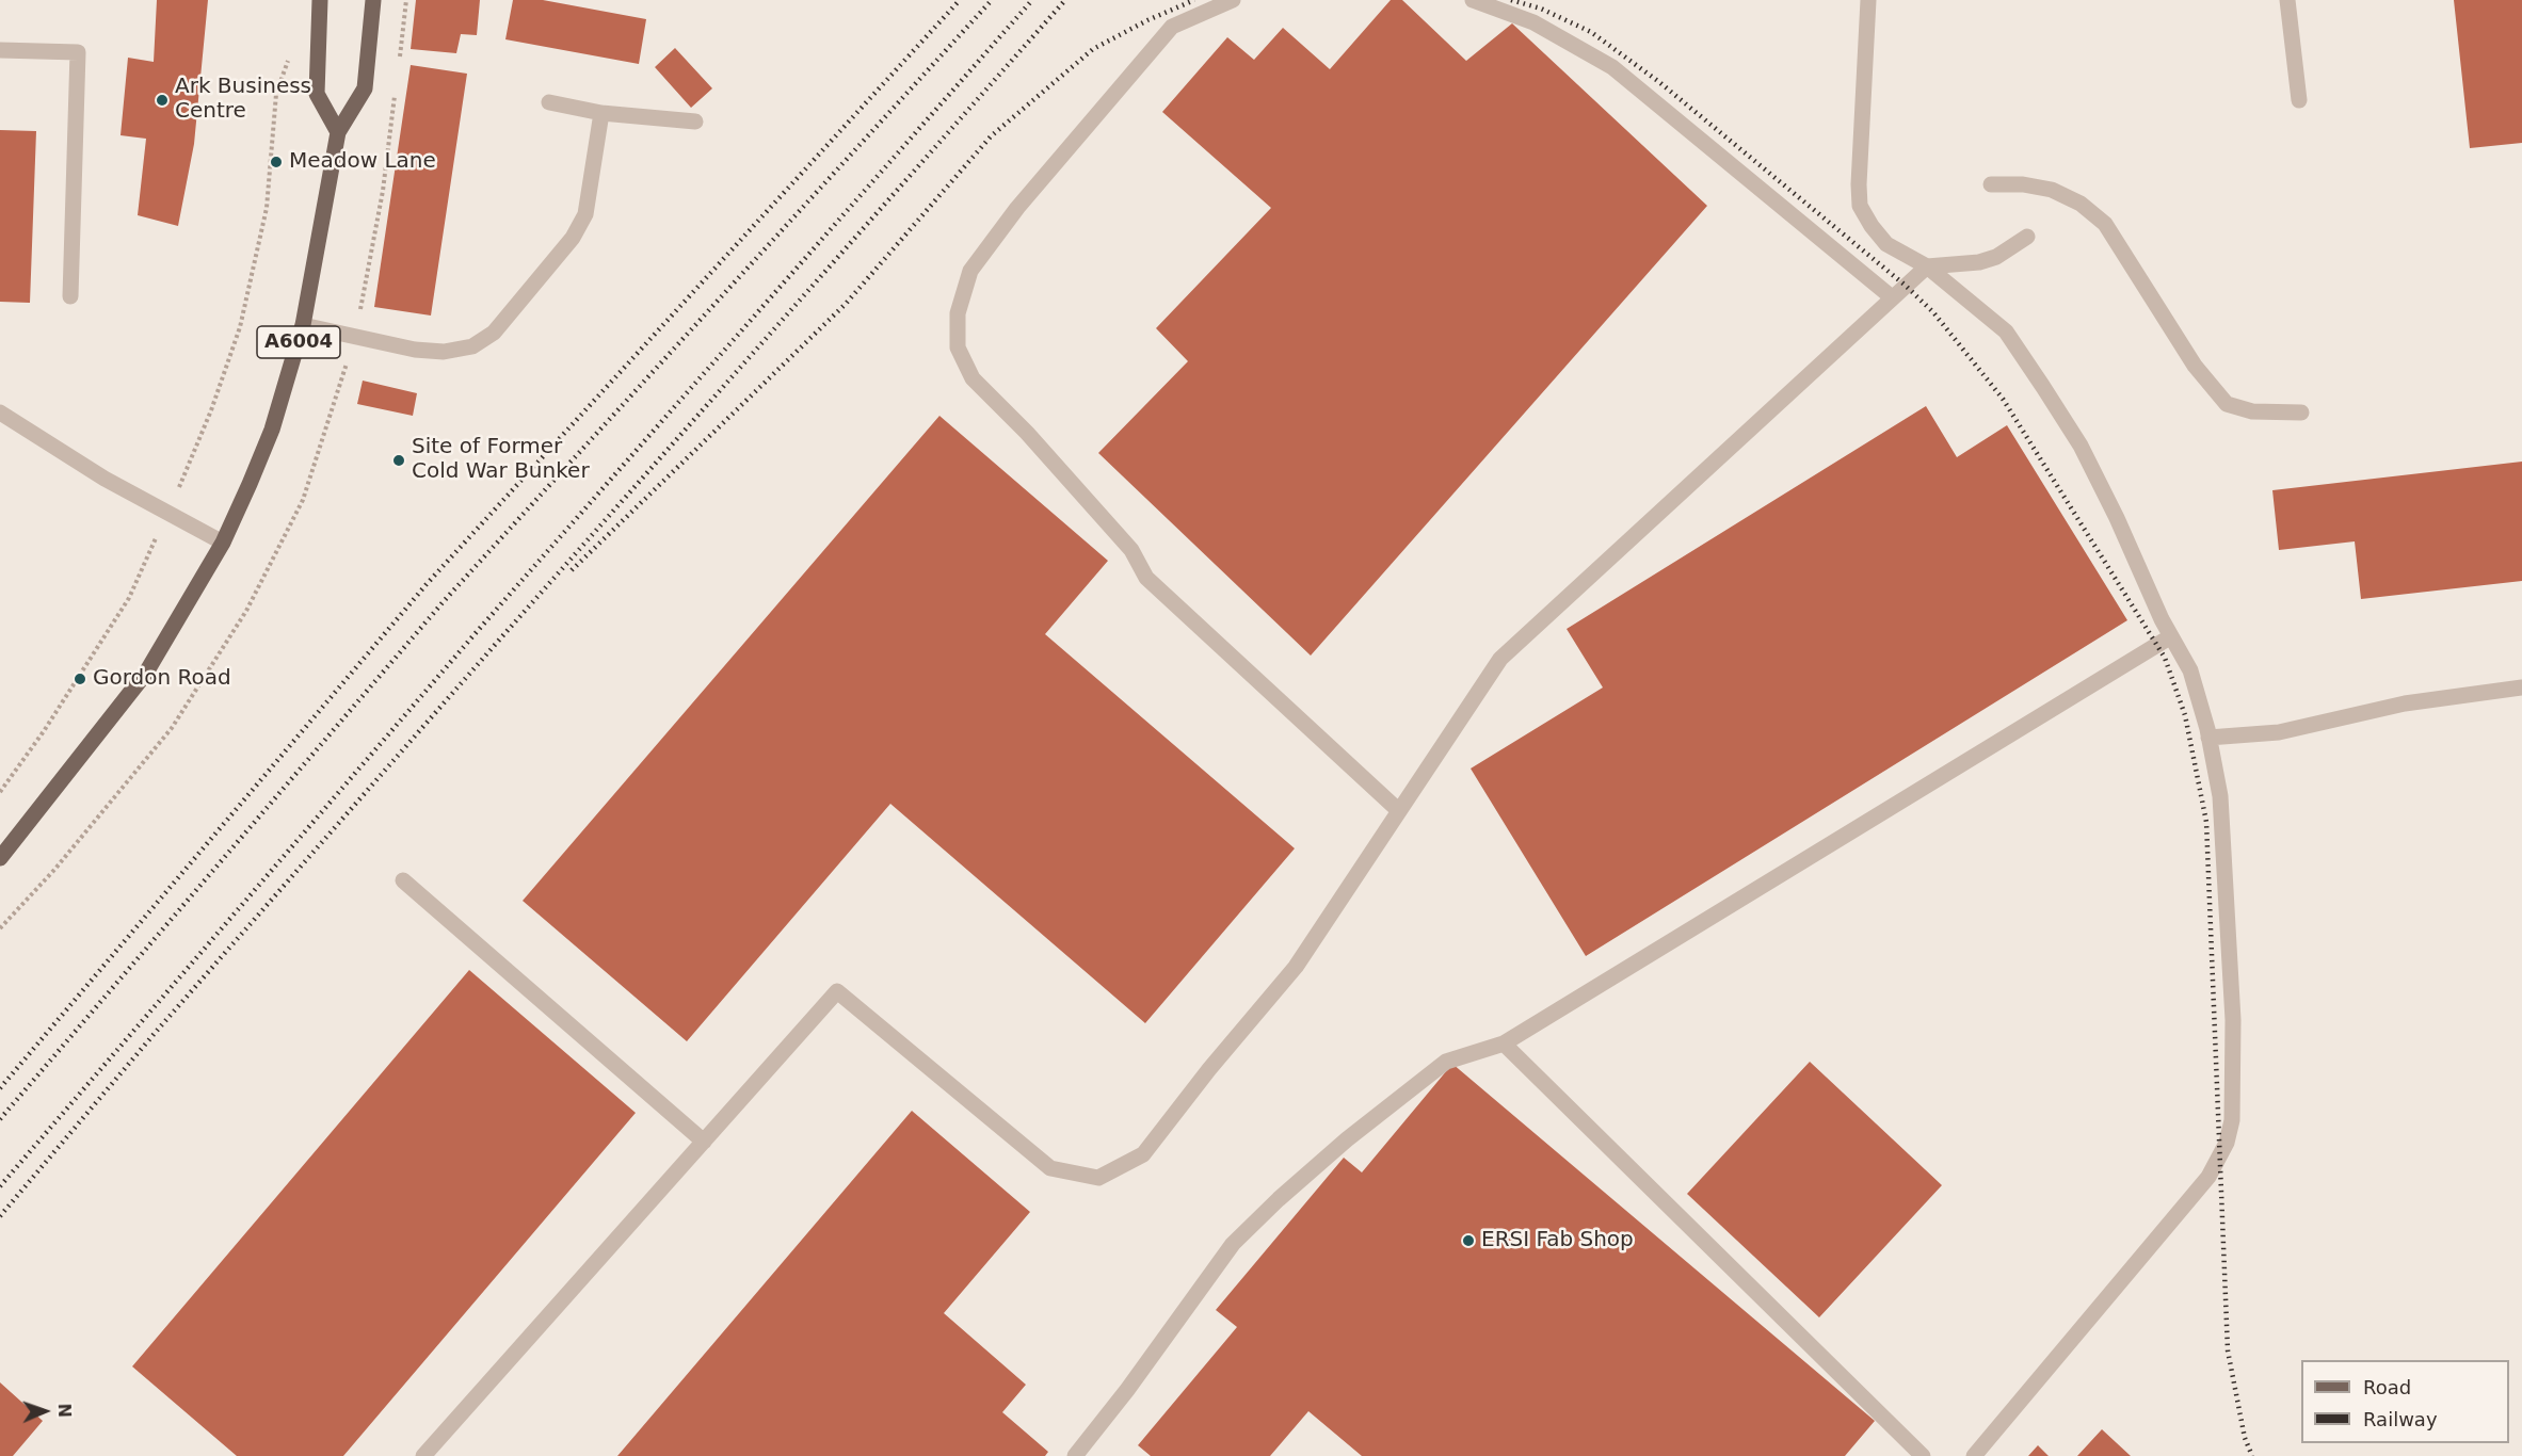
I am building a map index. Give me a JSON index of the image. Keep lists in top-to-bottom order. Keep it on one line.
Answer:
{"streets":{"main road":["A6004"]},"places":["Ark Business Centre","Meadow Lane","Site of Former Cold War Bunker","Gordon Road","ERSI Fab Shop"],"legend":["Road","Railway"],"north":"right"}
